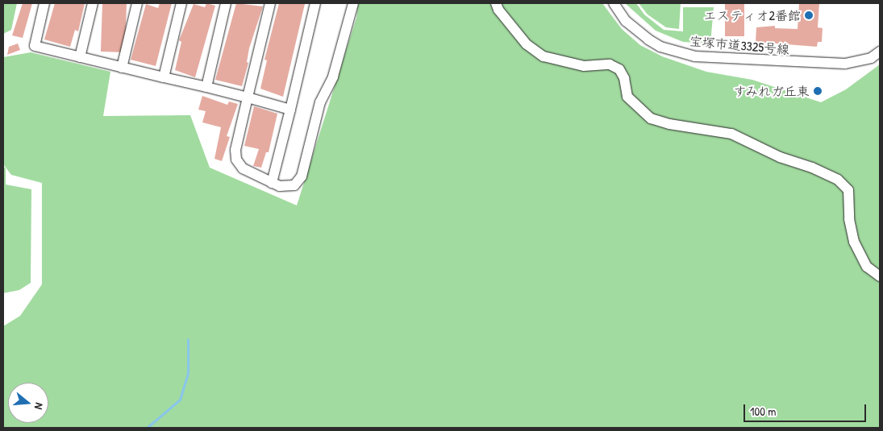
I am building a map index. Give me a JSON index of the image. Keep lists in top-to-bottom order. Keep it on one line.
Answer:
{"streets":{"street":["宝塚市道3325号線"]},"places":["エスティオ2番館","すみれガ丘東"],"scale_bar":"100 m","north":"right"}
